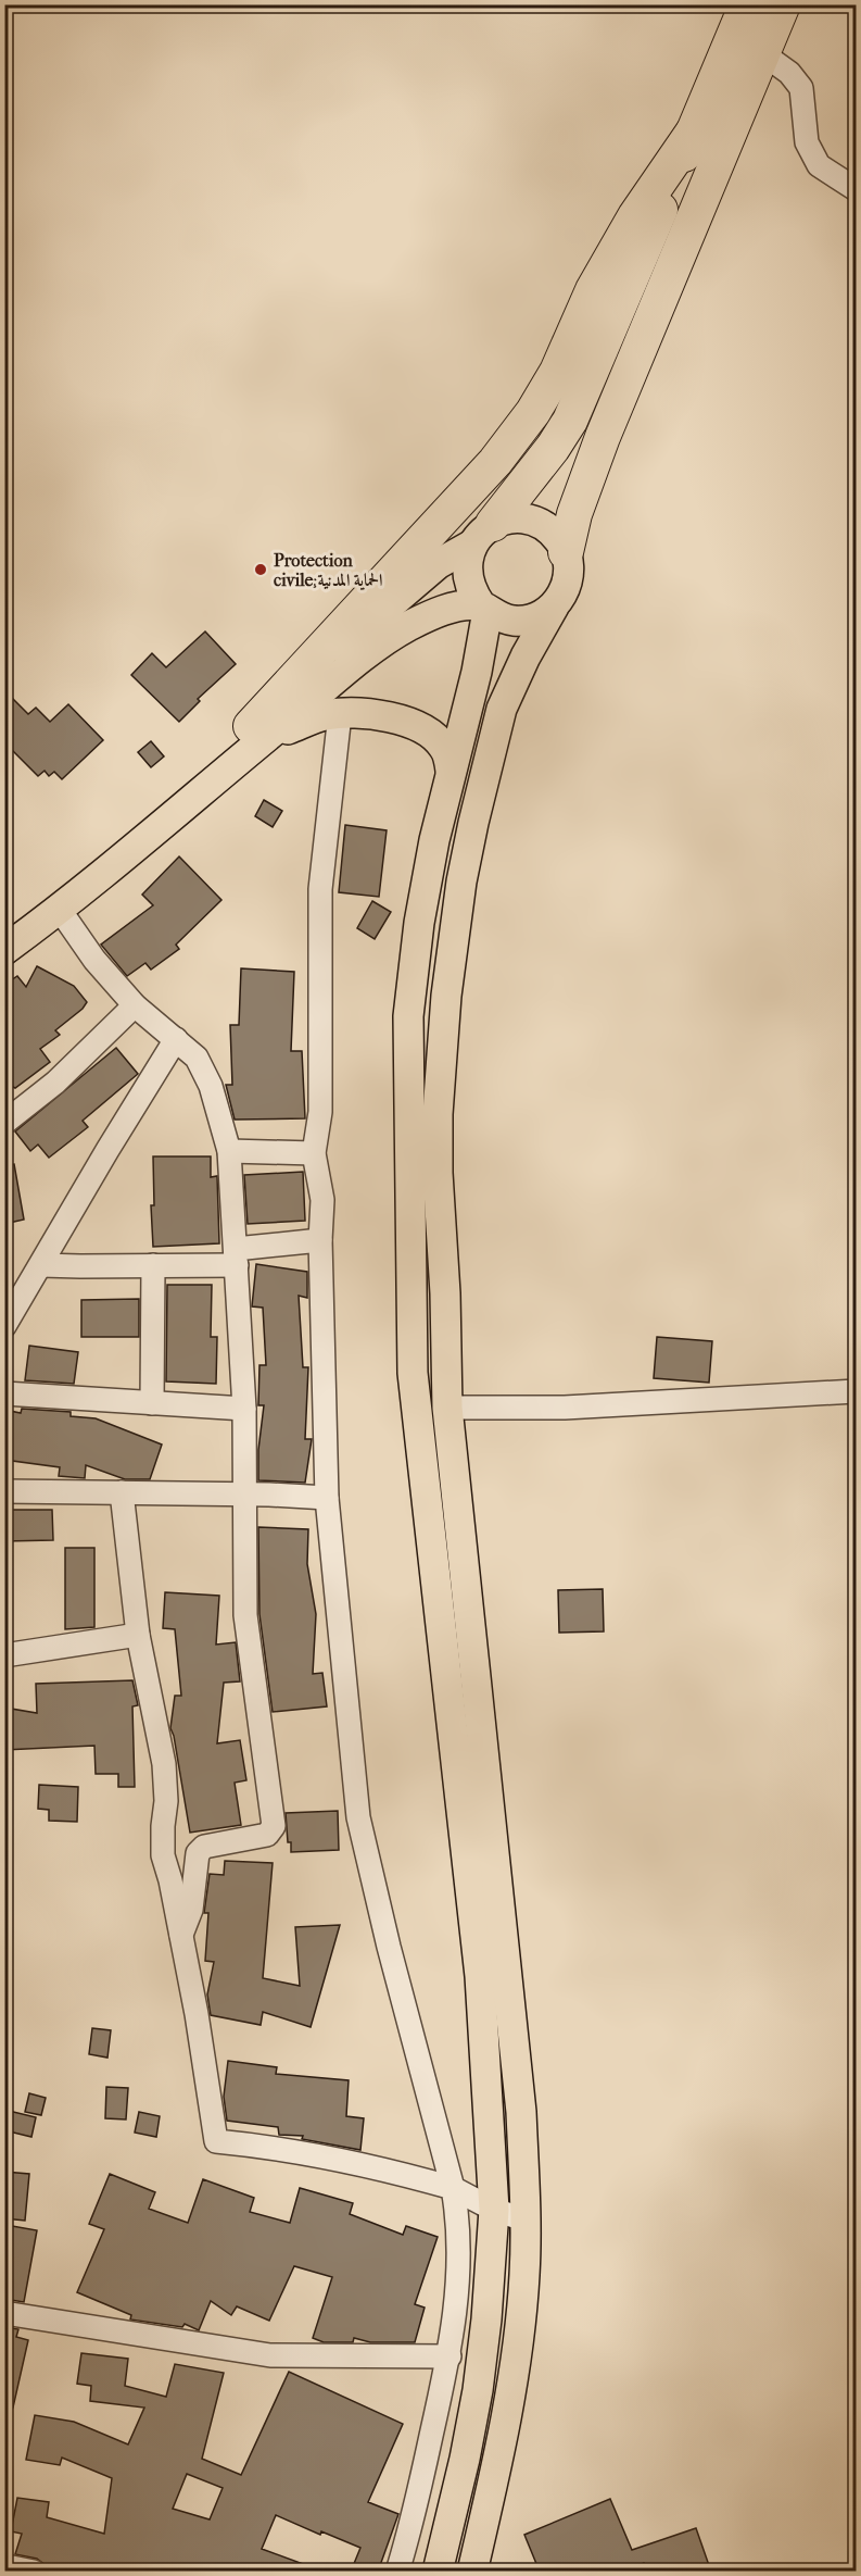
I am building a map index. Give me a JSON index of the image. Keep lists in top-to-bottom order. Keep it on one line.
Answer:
{"places":["Protection civile;الحماية المدنية"]}
